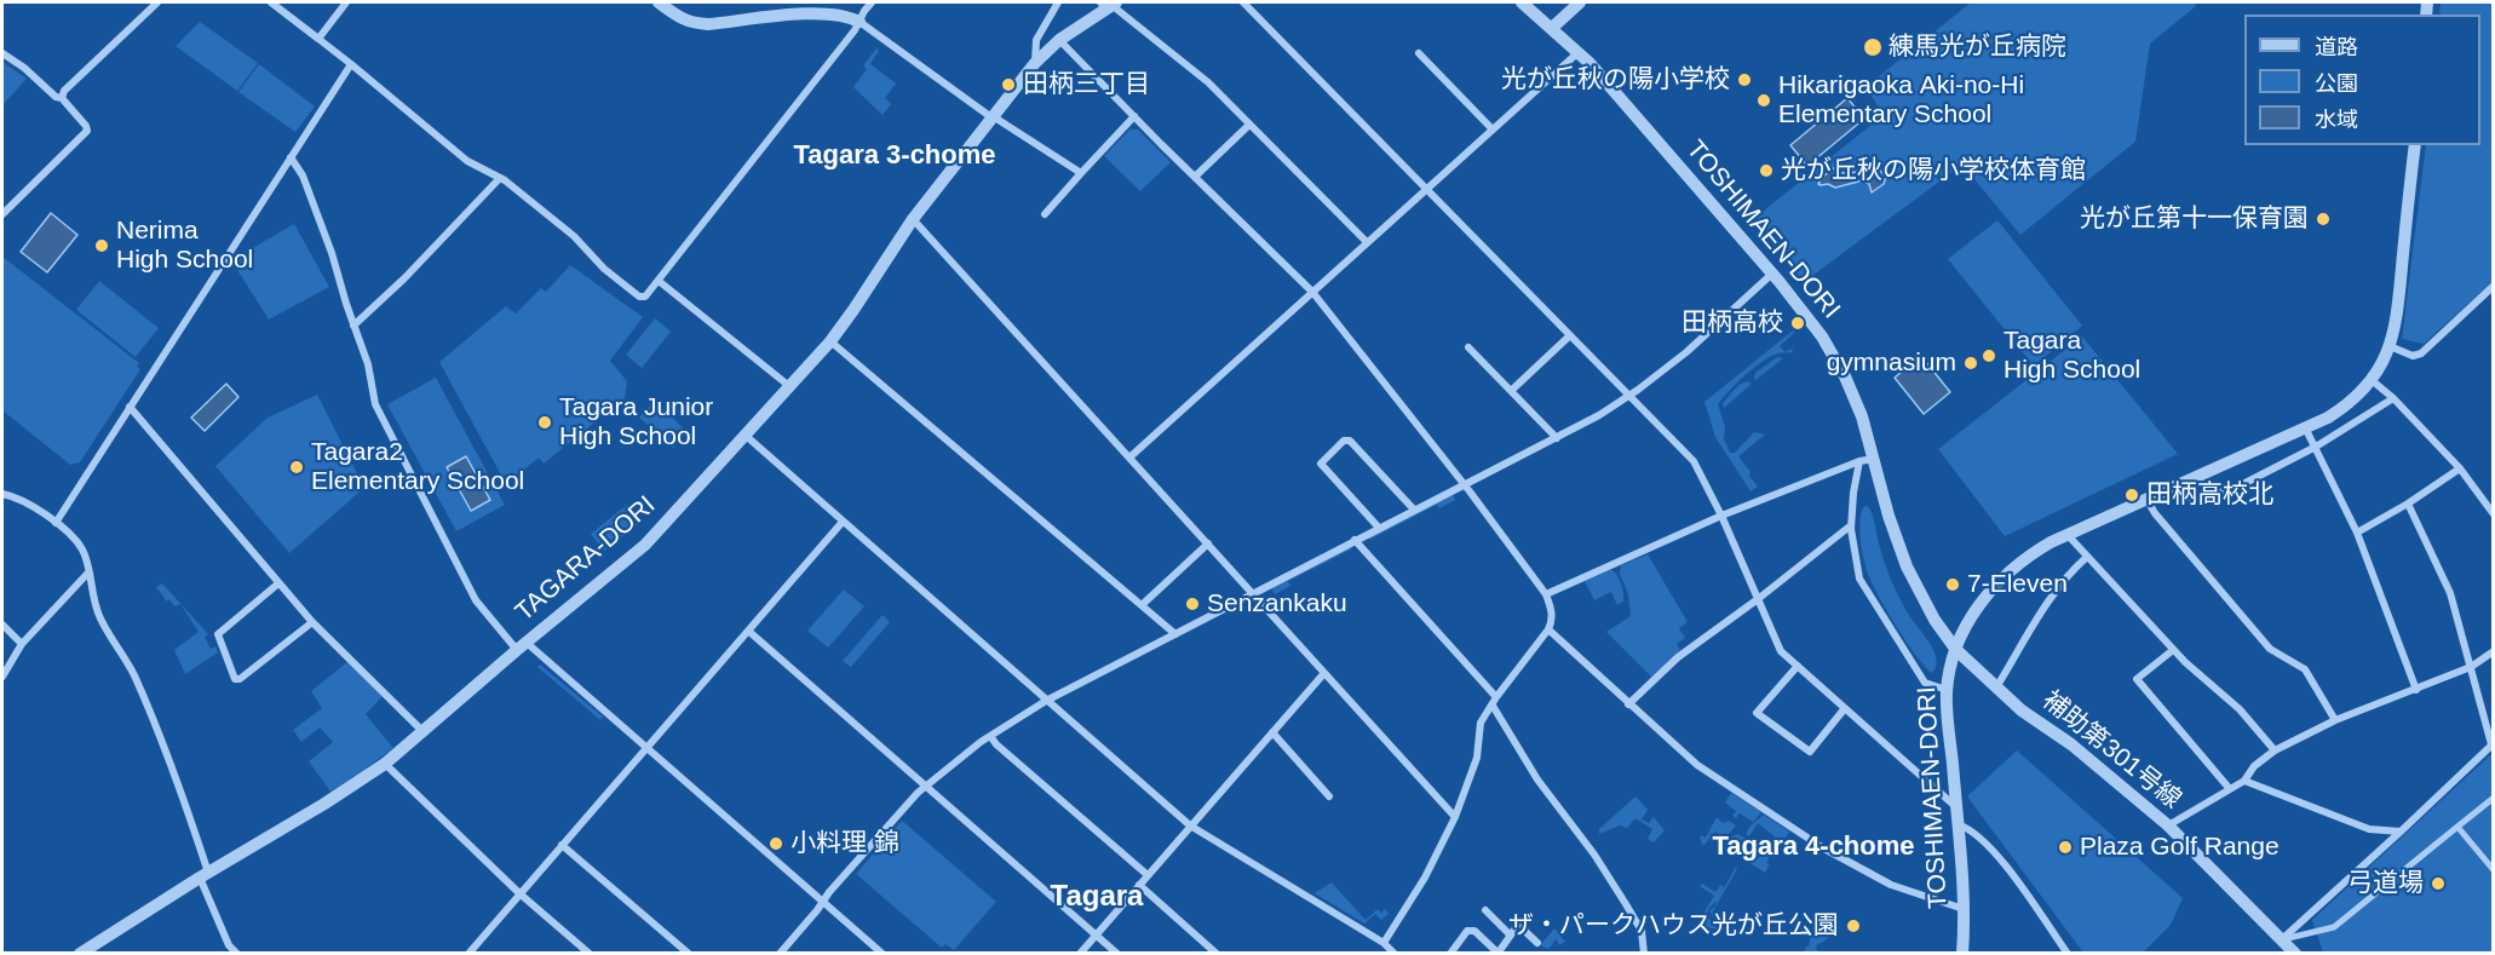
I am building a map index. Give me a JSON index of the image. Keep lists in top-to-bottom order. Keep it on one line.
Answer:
{"streets":{"street":["TOSHIMAEN-DORI","TAGARA-DORI","補助第301号線"]},"crossings":[["TOSHIMAEN-DORI","補助第301号線"]],"districts":["Tagara 3-chome","Tagara 4-chome","Tagara"],"places":["練馬光が丘病院","光が丘秋の陽小学校","田柄三丁目","Hikarigaoka Aki-no-Hi Elementary School","光が丘秋の陽小学校体育館","光が丘第十一保育園","Nerima High School","田柄高校","Tagara High School","gymnasium","Tagara Junior High School","Tagara2 Elementary School","田柄高校北","7-Eleven","Senzankaku","小料理 錦","Plaza Golf Range","弓道場","ザ・パークハウス光が丘公園"],"legend":["道路","公園","水域"]}
